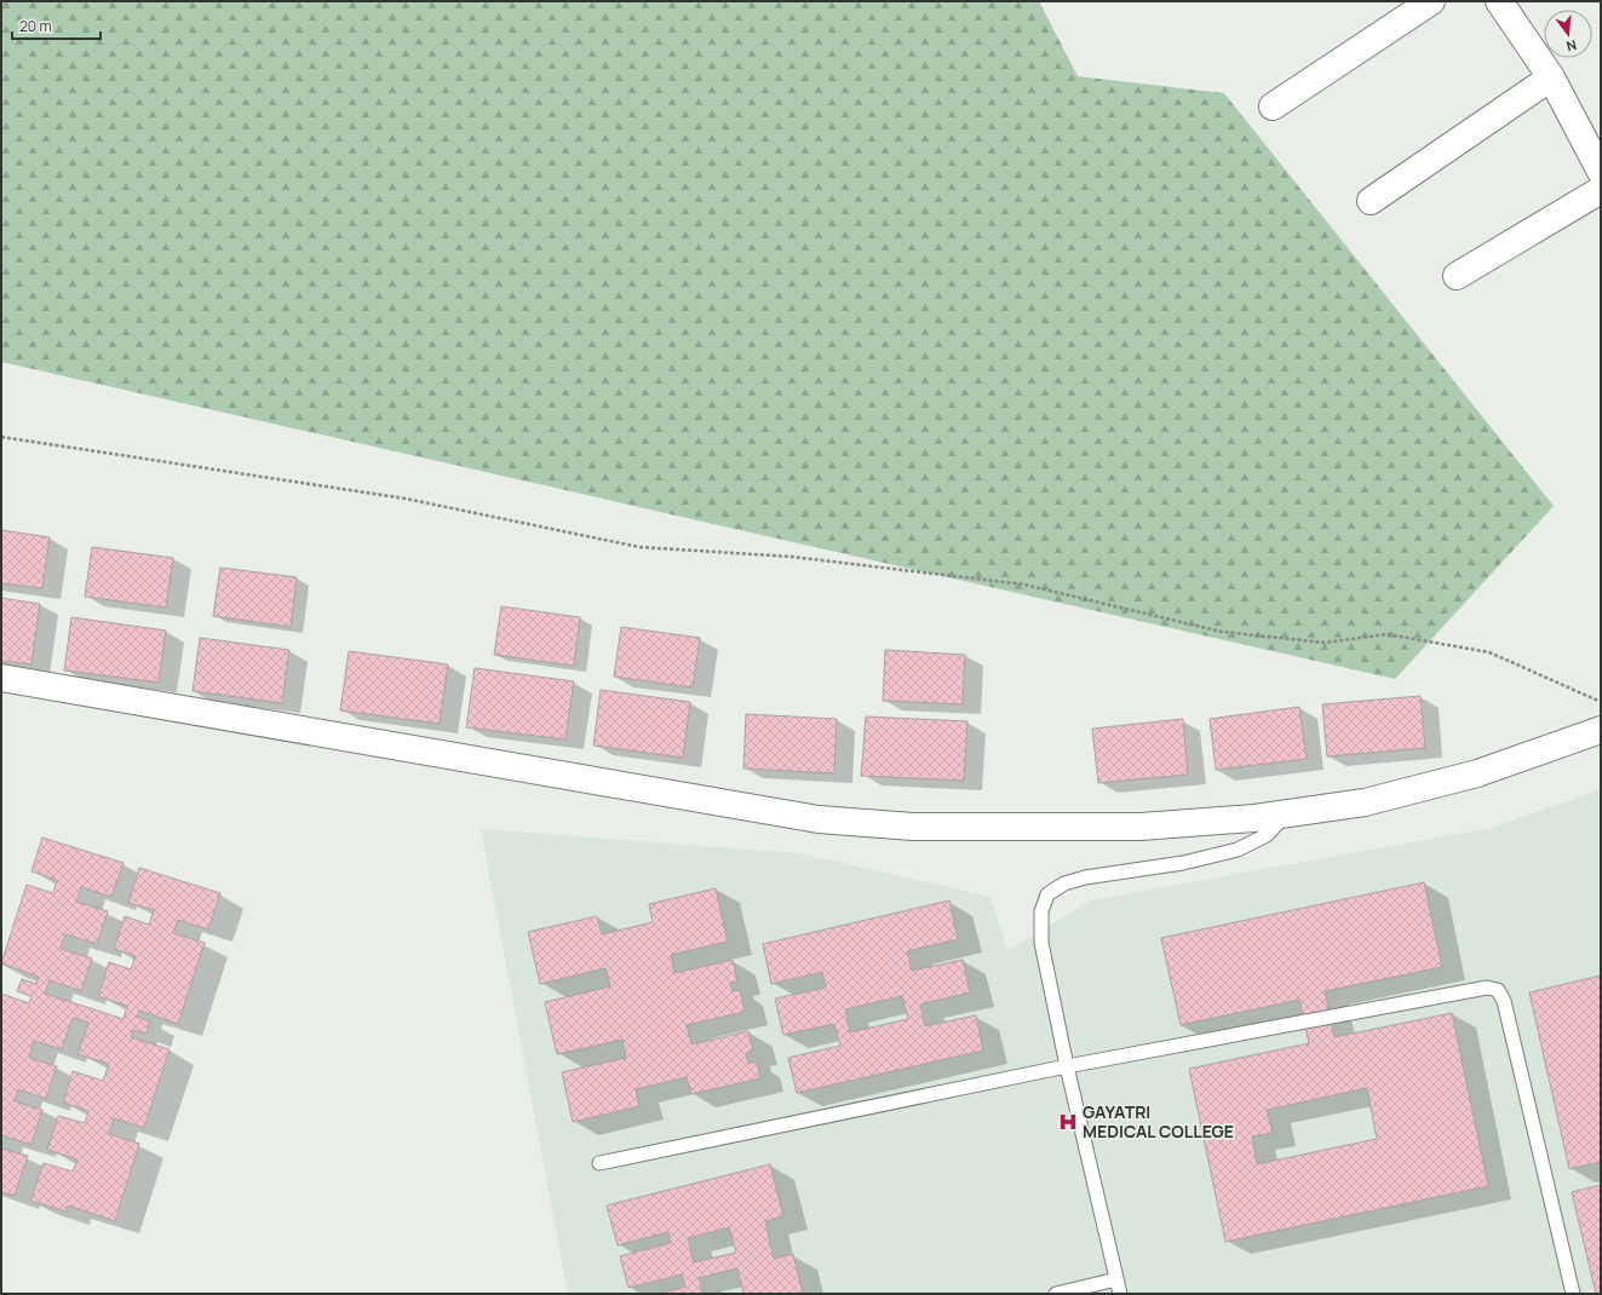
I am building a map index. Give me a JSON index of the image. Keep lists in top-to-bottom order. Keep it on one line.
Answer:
{"places":{"hospital":["GAYATRI MEDICAL COLLEGE"]},"scale_bar":"20 m","north":"bottom"}
